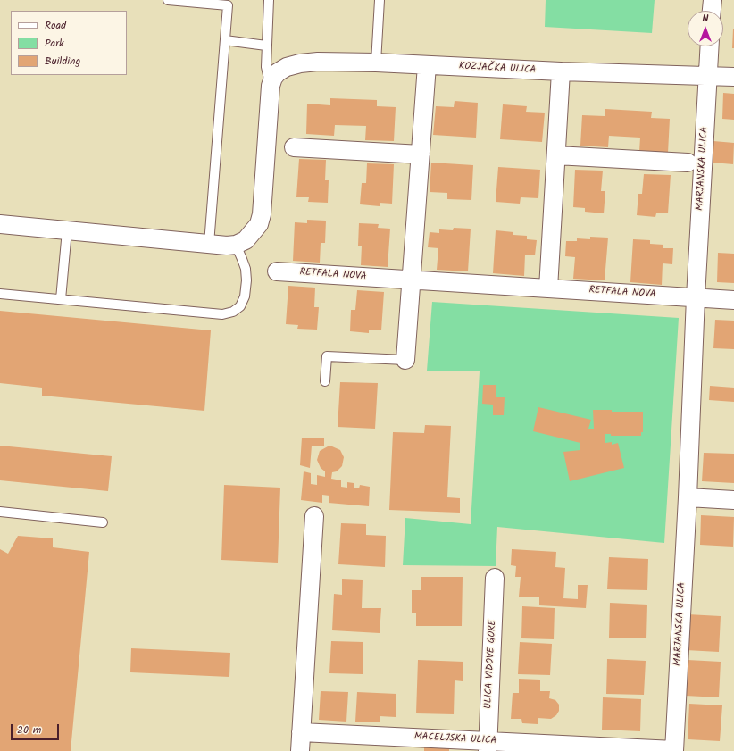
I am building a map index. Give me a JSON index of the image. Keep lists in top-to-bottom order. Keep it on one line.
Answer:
{"streets":{"street":["KOZJAČKA ULICA","MARJANSKA ULICA","RETFALA NOVA","ULICA VIDOVE GORE","MACELJSKA ULICA"]},"crossings":[["KOZJAČKA ULICA","MARJANSKA ULICA"],["MARJANSKA ULICA","RETFALA NOVA"],["MARJANSKA ULICA","MACELJSKA ULICA"],["ULICA VIDOVE GORE","MACELJSKA ULICA"]],"legend":["Road","Park","Building"],"scale_bar":"20 m","north":"top"}
